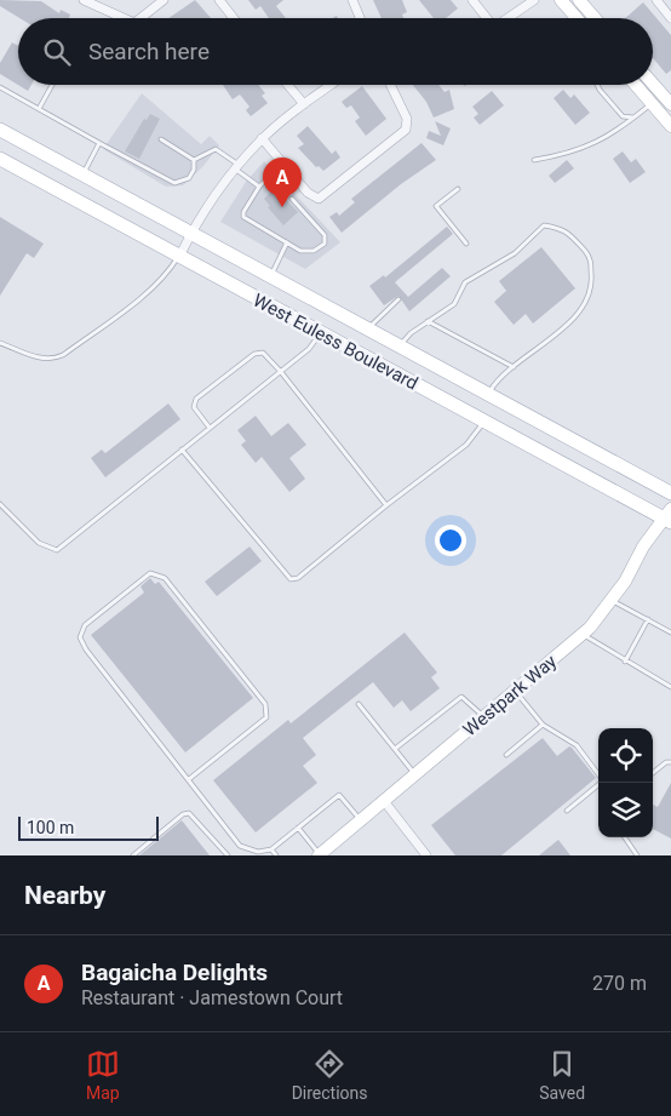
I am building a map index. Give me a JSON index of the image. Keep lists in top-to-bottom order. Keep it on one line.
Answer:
{"streets":{"main road":["West Euless Boulevard"],"street":["Westpark Way"]},"crossings":[["West Euless Boulevard","Westpark Way"]],"scale_bar":"100 m","page":{"search":"Search here","pins":"A","scale":"100 m","heading":"Nearby","list":[{"mark":"A","name":"Bagaicha Delights","note":"Restaurant · Jamestown Court","value":"270 m"}],"nav":["Map","Directions","Saved"]}}
